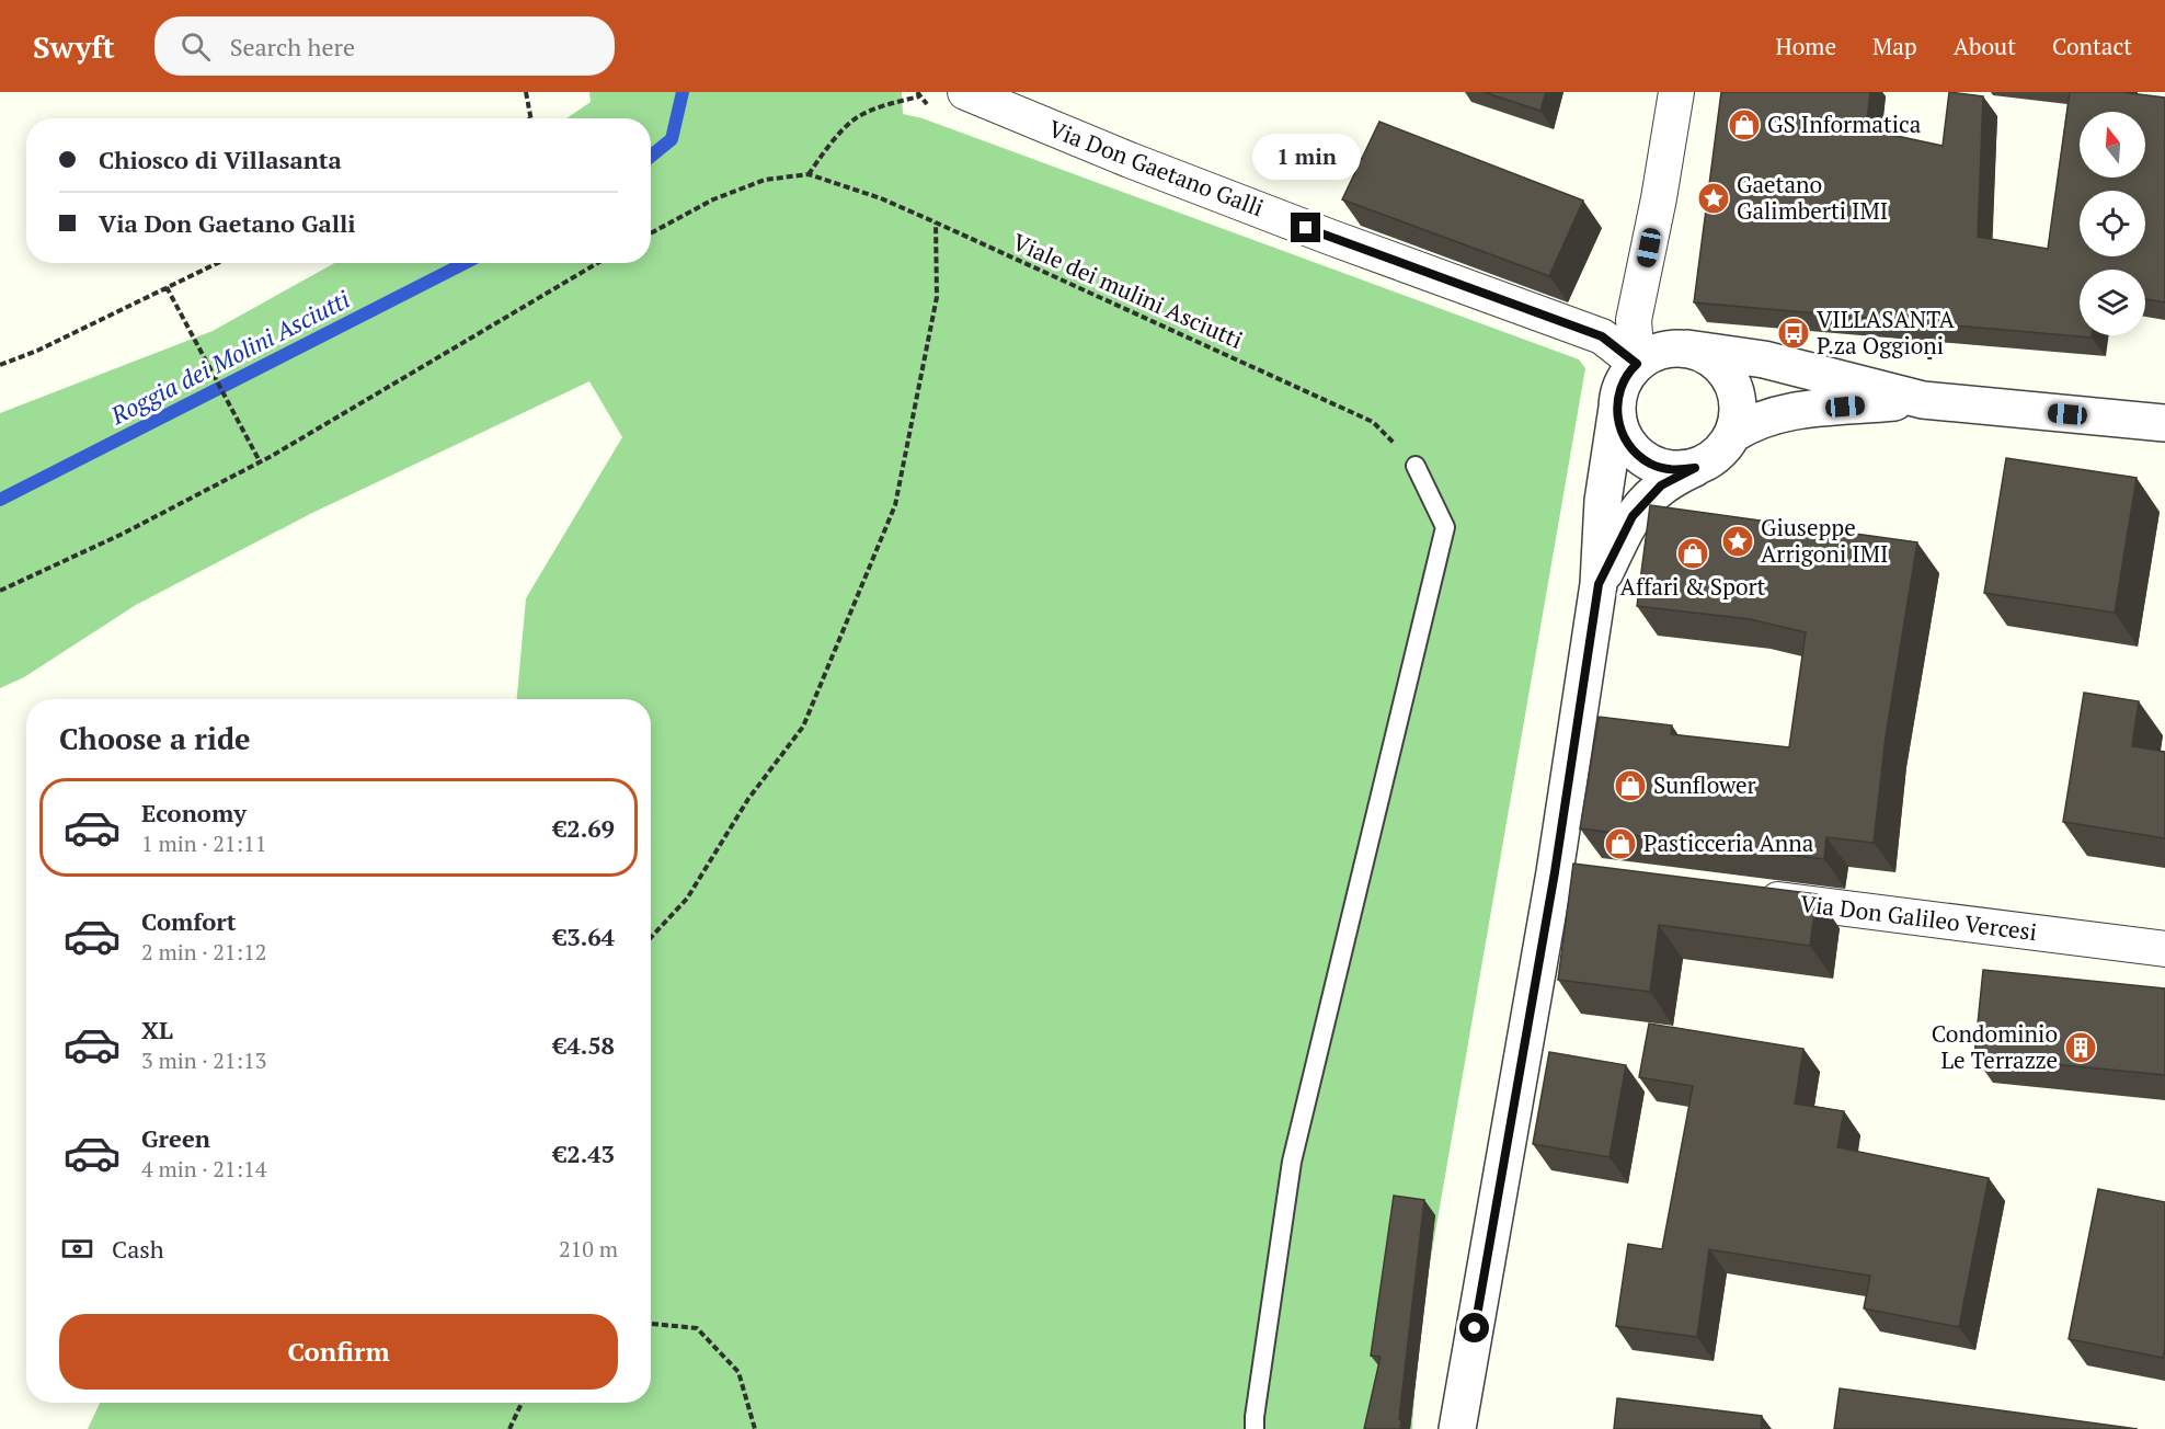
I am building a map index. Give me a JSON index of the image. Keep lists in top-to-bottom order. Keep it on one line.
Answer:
{"streets":{"street":["Via Don Gaetano Galli","Via Don Galileo Vercesi"],"path":["Viale dei mulini Asciutti"]},"water":["Roggia dei Molini Asciutti"],"places":{"shop":["GS Informatica","Affari & Sport","Sunflower","Pasticceria Anna"],"place":["Gaetano Galimberti IMI","Giuseppe Arrigoni IMI"],"bus stop":["VILLASANTA P.za Oggioni"],"building":["Condominio Le Terrazze"]},"north":"top","page":{"header":"Swyft","search":"Search here","nav":["Home","Map","About","Contact"],"banner":["Chiosco di Villasanta","Via Don Gaetano Galli"],"bubble":"1 min","heading":"Choose a ride","list":[{"name":"Economy","note":"1 min · 21:11","value":"€2.69"},{"name":"Comfort","note":"2 min · 21:12","value":"€3.64"},{"name":"XL","note":"3 min · 21:13","value":"€4.58"},{"name":"Green","note":"4 min · 21:14","value":"€2.43"}],"pay":["Cash","210 m"],"buttons":"Confirm"}}
